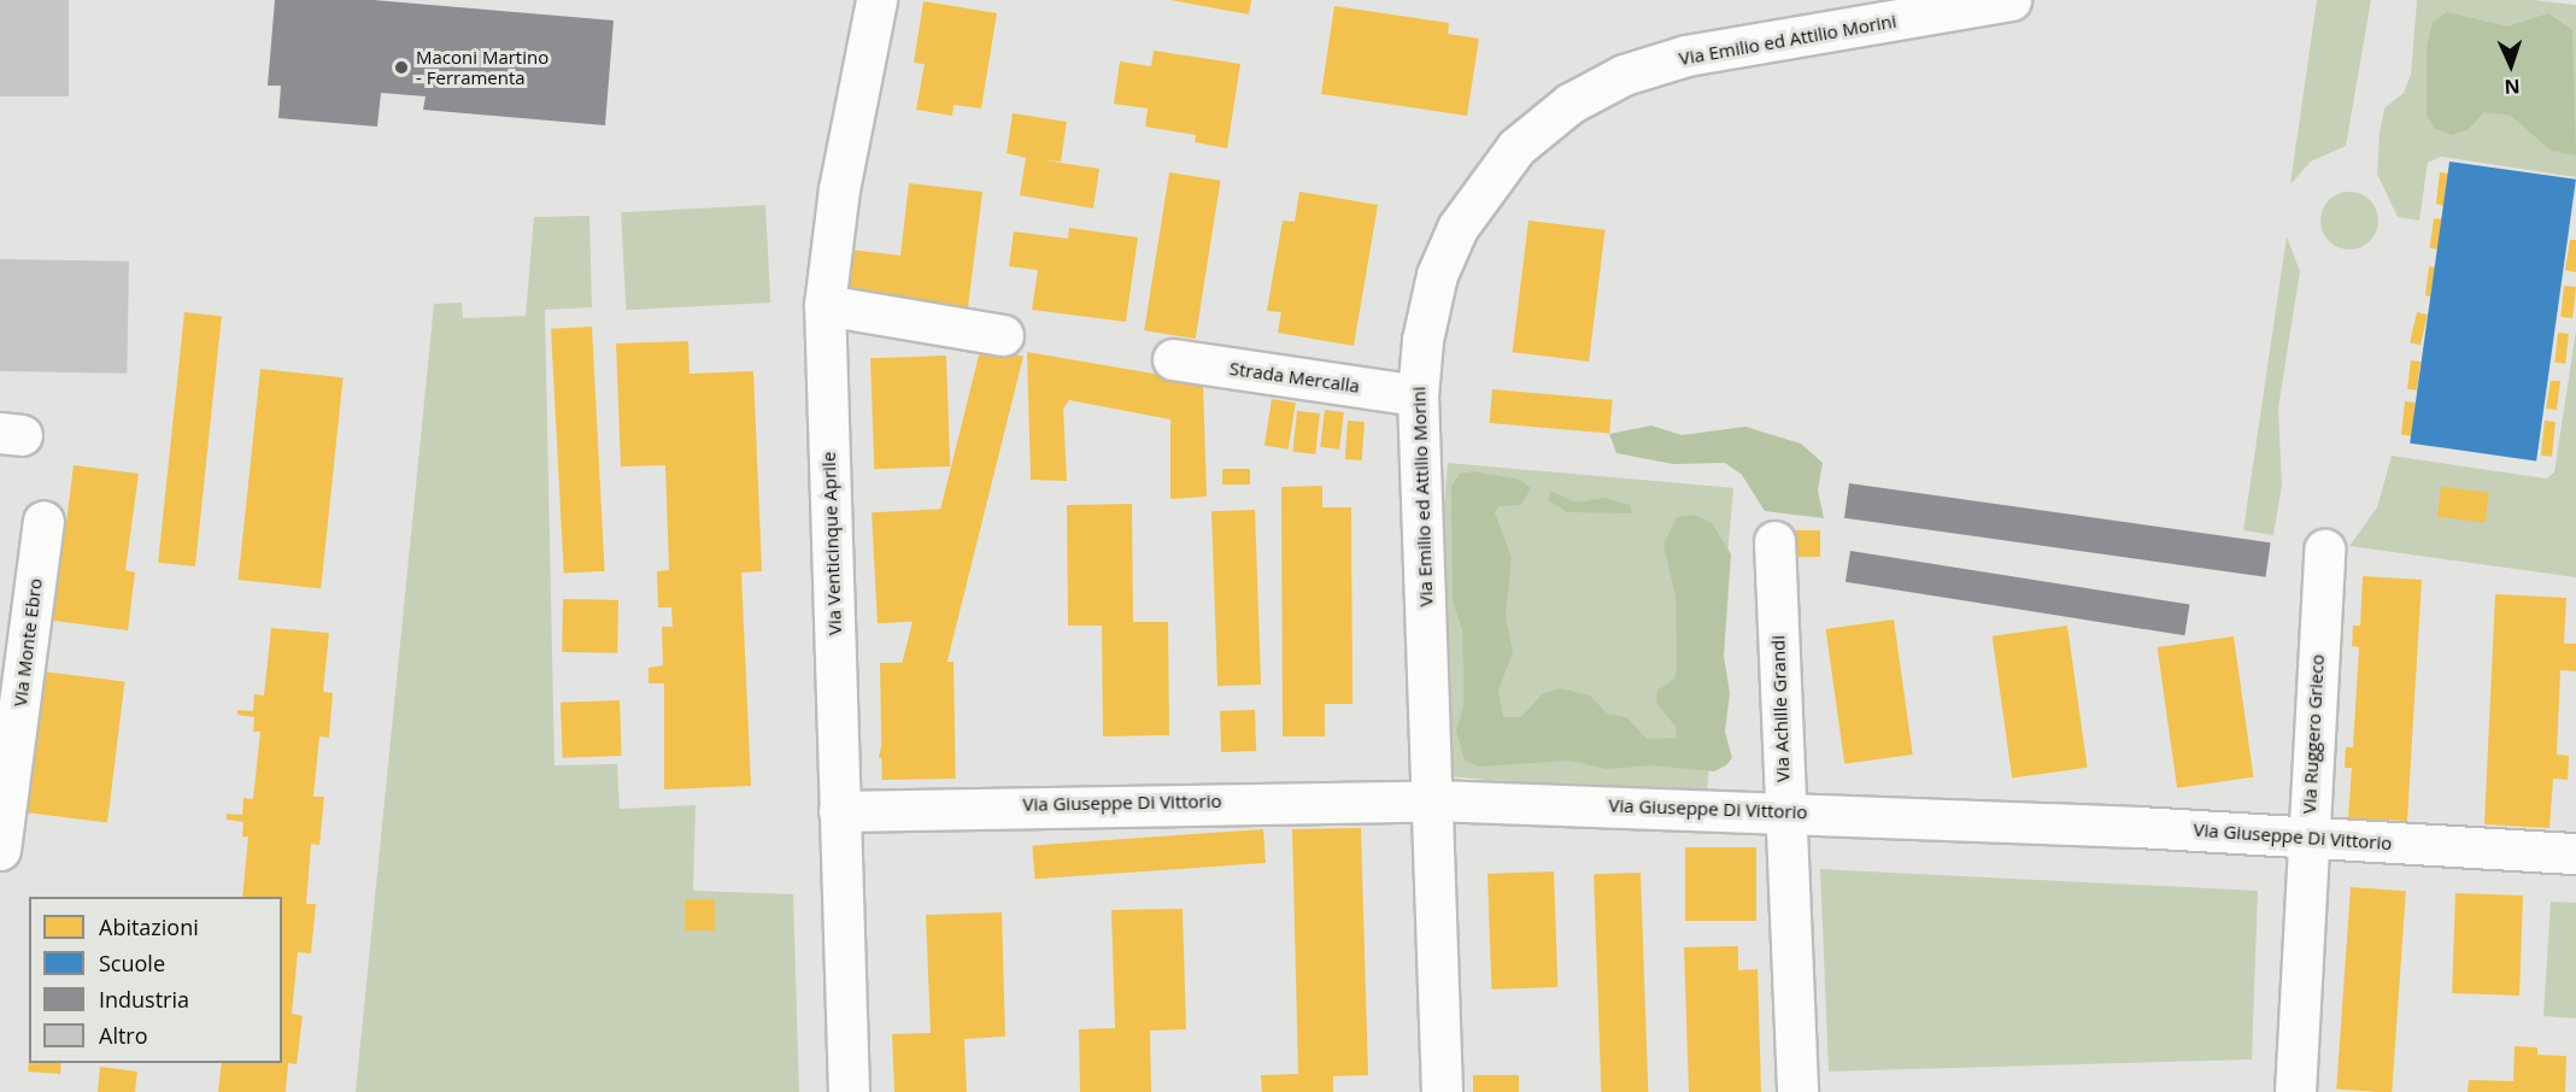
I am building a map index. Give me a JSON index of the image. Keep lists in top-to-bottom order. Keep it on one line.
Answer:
{"streets":{"street":["Via Emilio ed Attilio Morini","Strada Mercalla","Via Venticinque Aprile","Via Monte Ebro","Via Achille Grandi","Via Ruggero Grieco","Via Giuseppe Di Vittorio"]},"crossings":[["Via Emilio ed Attilio Morini","Strada Mercalla"],["Via Emilio ed Attilio Morini","Via Giuseppe Di Vittorio"],["Via Venticinque Aprile","Via Giuseppe Di Vittorio"],["Via Achille Grandi","Via Giuseppe Di Vittorio"],["Via Ruggero Grieco","Via Giuseppe Di Vittorio"]],"places":["Maconi Martino - Ferramenta"],"legend":["Abitazioni","Scuole","Industria","Altro"],"north":"bottom"}
